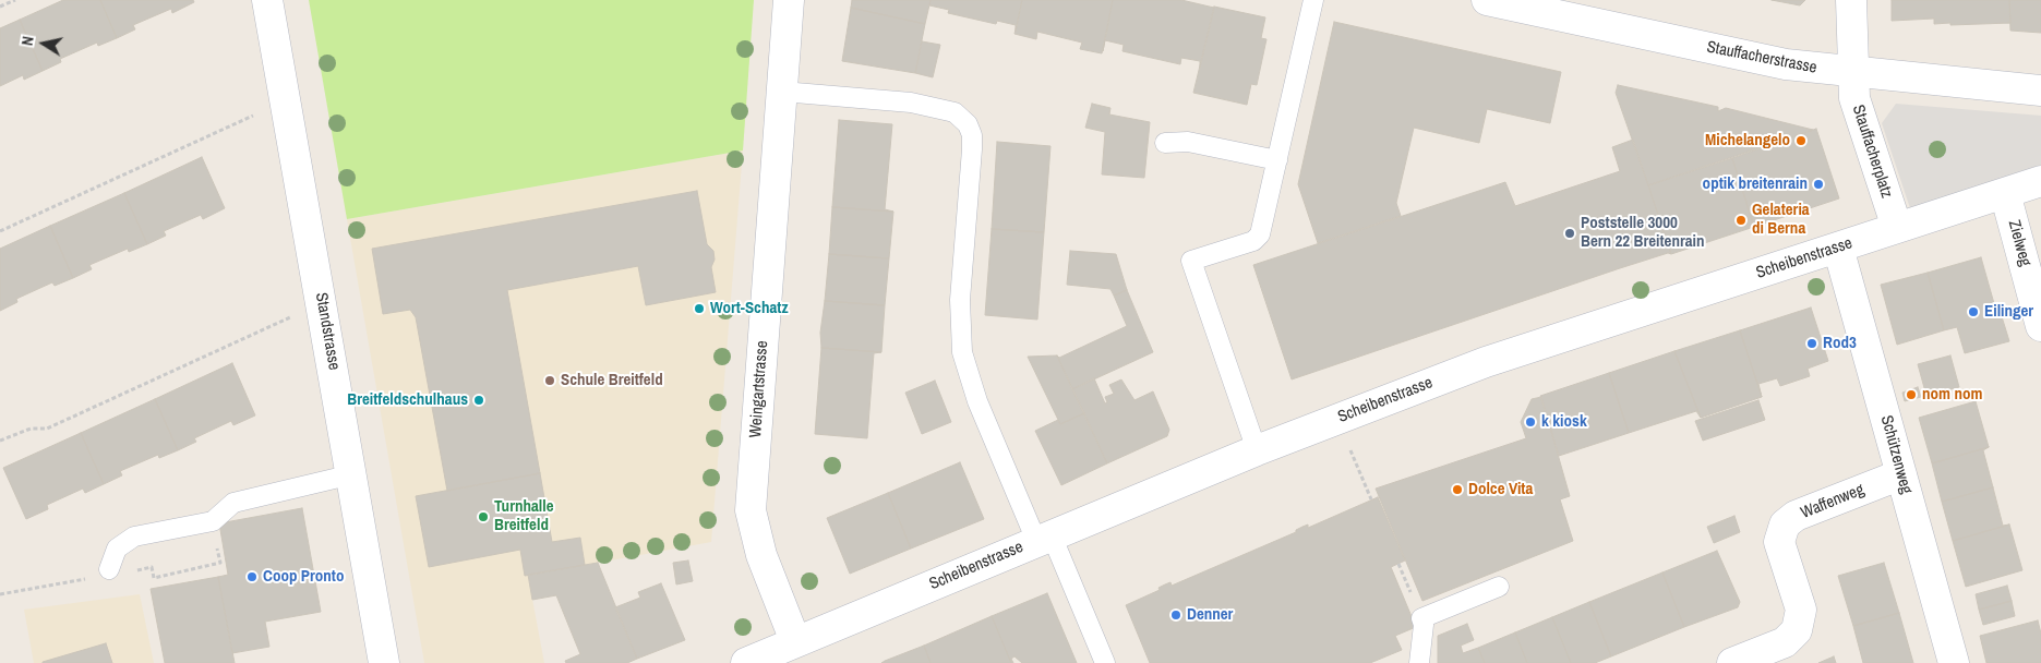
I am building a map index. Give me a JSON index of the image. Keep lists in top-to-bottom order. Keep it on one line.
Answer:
{"streets":{"street":["Stauffacherstrasse","Stauffacherplatz","Zielweg","Scheibenstrasse","Standstrasse","Weingartstrasse","Schützenweg","Waffenweg"]},"crossings":[["Stauffacherstrasse","Stauffacherplatz"],["Stauffacherplatz","Scheibenstrasse"],["Zielweg","Scheibenstrasse"],["Scheibenstrasse","Weingartstrasse"],["Scheibenstrasse","Schützenweg"],["Schützenweg","Waffenweg"]],"places":["Michelangelo","optik breitenrain","Gelateria di Berna","Poststelle 3000 Bern 22 Breitenrain","Wort-Schatz","Eilinger","Rod3","Schule Breitfeld","nom nom","Breitfeldschulhaus","k kiosk","Dolce Vita","Turnhalle Breitfeld","Coop Pronto","Denner"],"north":"left"}
